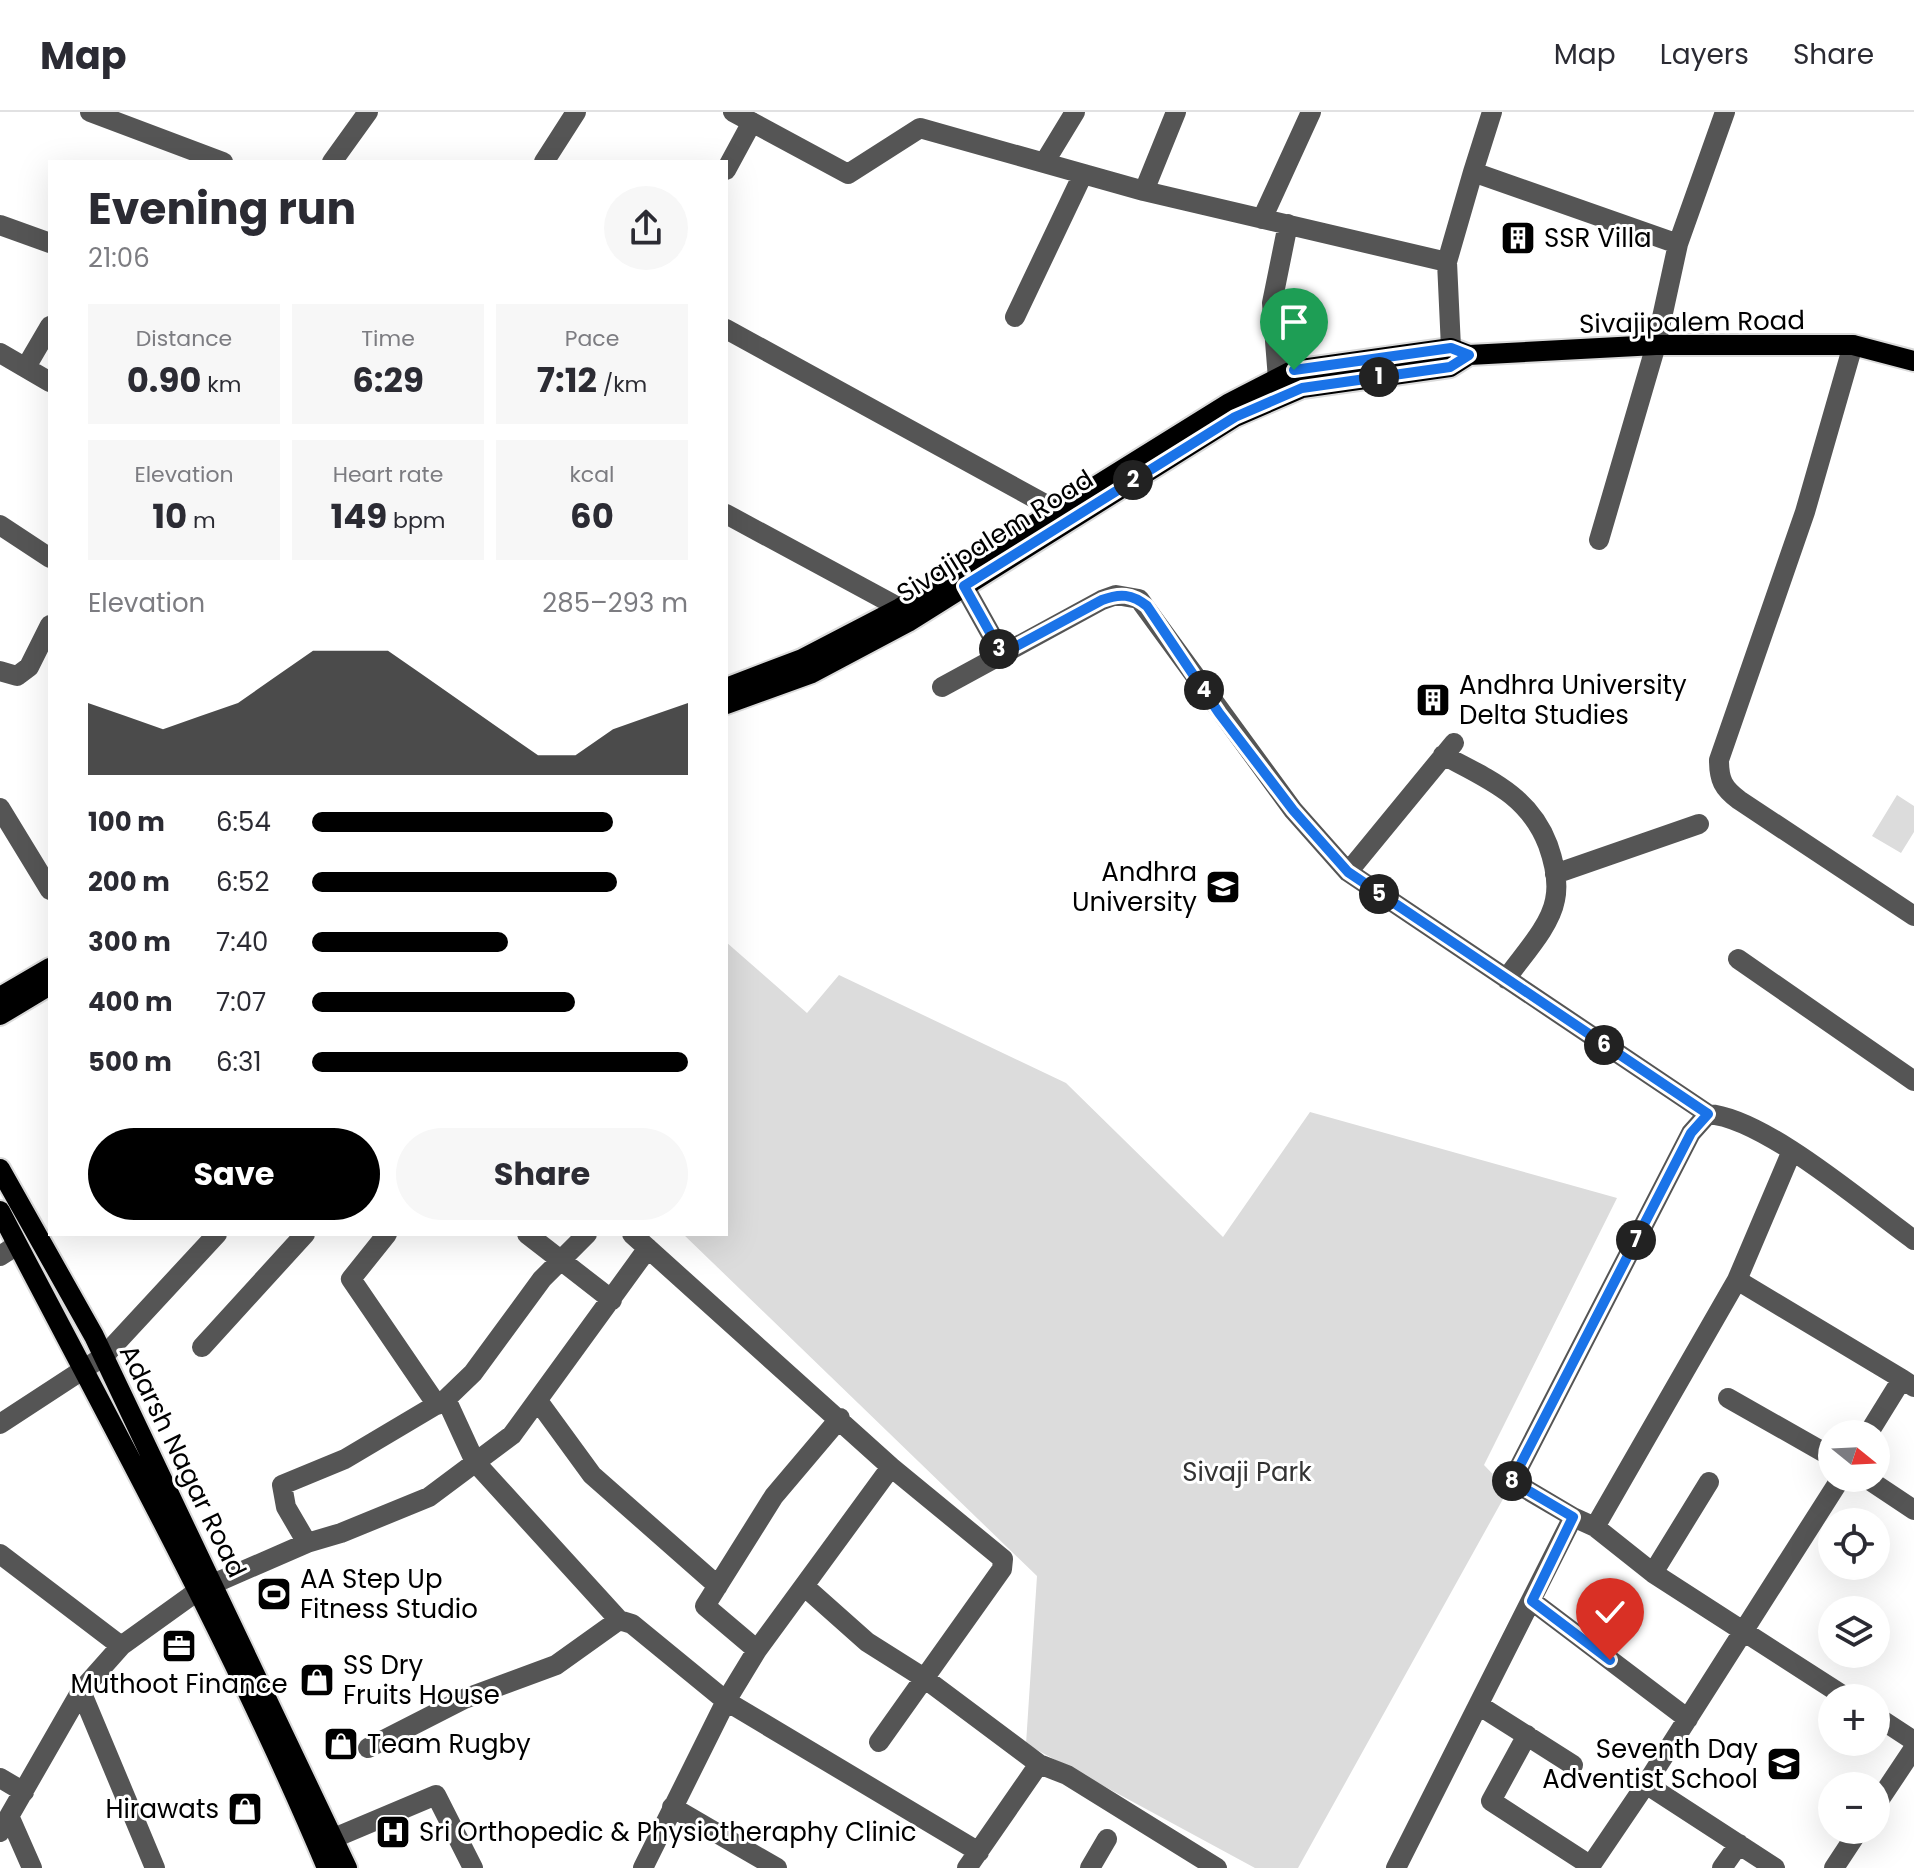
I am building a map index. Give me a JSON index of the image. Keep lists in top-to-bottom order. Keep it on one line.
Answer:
{"streets":{"main road":["Sivajipalem Road","Adarsh Nagar Road"]},"parks":["Sivaji Park"],"places":{"building":["SSR Villa","Andhra University Delta Studies"],"school or university":["Andhra University","Seventh Day Adventist School"],"sports":["AA Step Up Fitness Studio"],"office":["Muthoot Finance"],"shop":["SS Dry Fruits House","Team Rugby","Hirawats"],"hospital":["Sri Orthopedic & Physiotheraphy Clinic"]},"north":"right","page":{"header":"Map","nav":["Map","Layers","Share"],"heading":["Evening run","21:06"],"stats":[["Distance","0.90 km"],["Time","6:29"],["Pace","7:12 /km"],["Elevation","10 m"],["Heart rate","149 bpm"],["kcal","60"]],"pins":["1","2","3","4","5","6","7","8"],"chart":["Elevation","285–293 m"],"list":[{"name":"100 m","note":"6:54"},{"name":"200 m","note":"6:52"},{"name":"300 m","note":"7:40"},{"name":"400 m","note":"7:07"},{"name":"500 m","note":"6:31"}],"buttons":["Save","Share"],"map_buttons":["+","−"]}}
